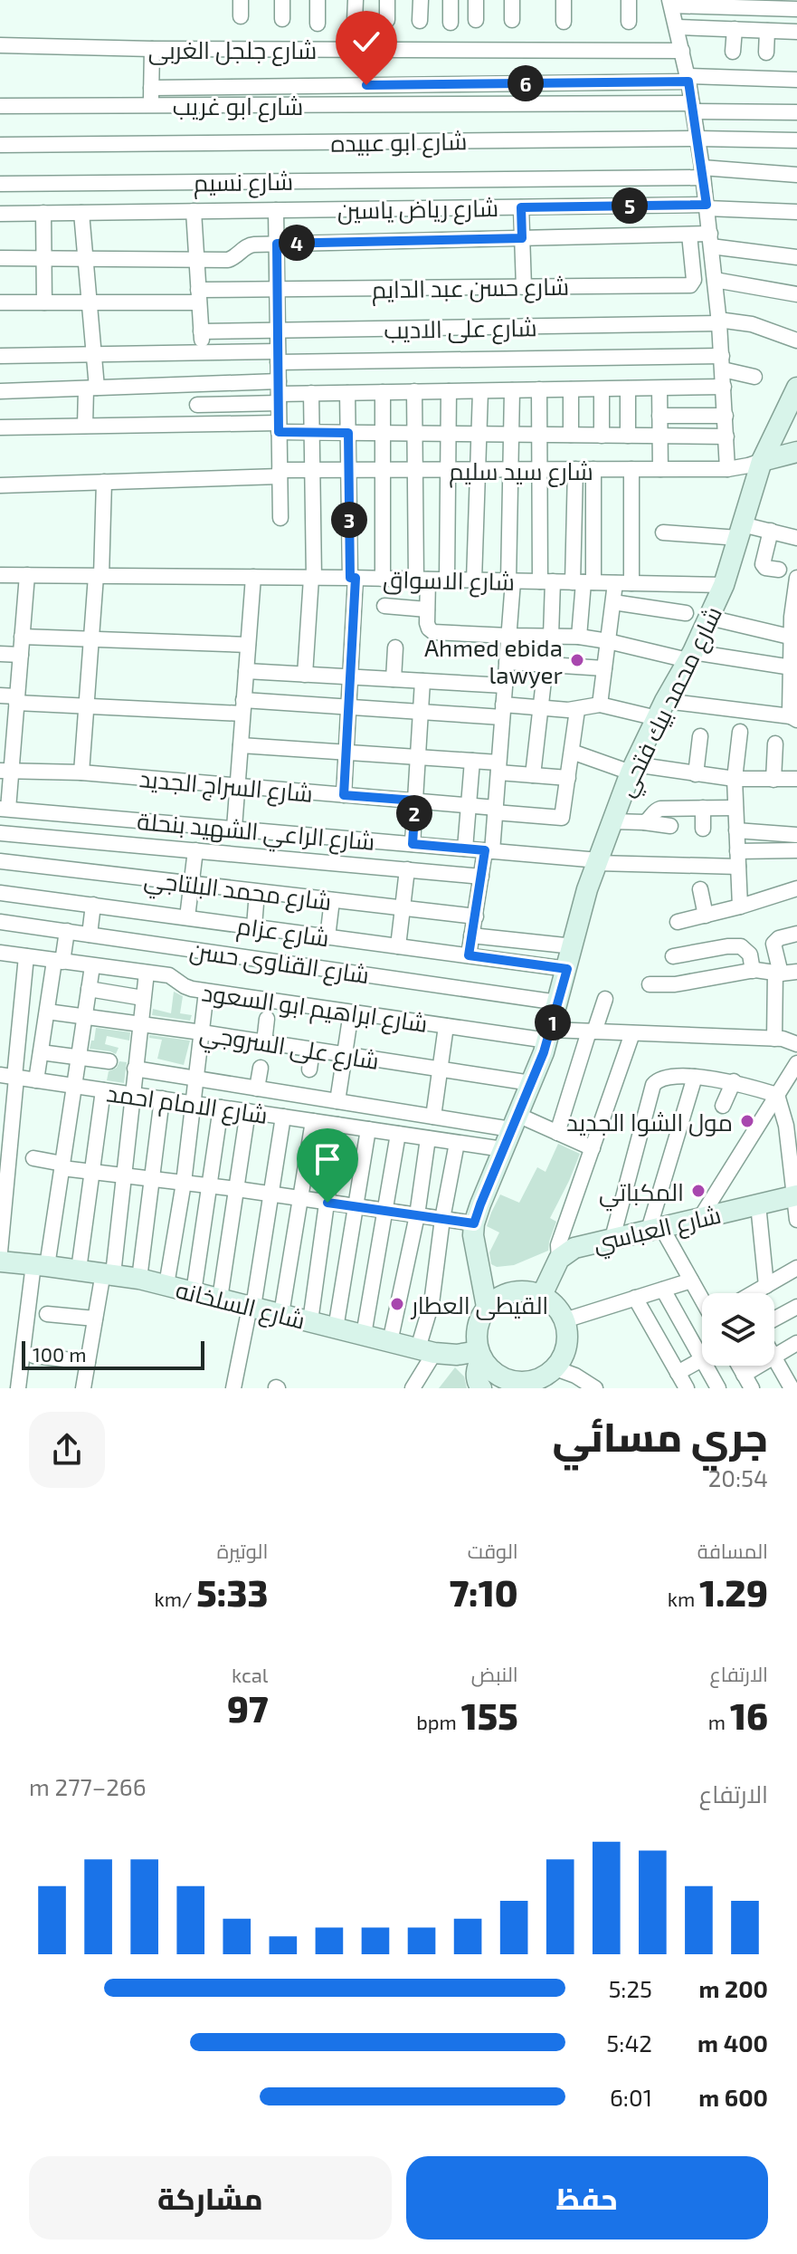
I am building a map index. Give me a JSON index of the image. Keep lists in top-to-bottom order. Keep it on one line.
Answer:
{"streets":{"street":["شارع جلجل الغربى","شارع ابو غريب","شارع ابو عبيده","شارع نسيم","شارع رياض ياسين","شارع حسن عبد الدايم","شارع على الاديب","شارع سيد سليم","شارع الاسواق","شارع محمد بيك فتحي","شارع السراج الجديد","شارع الراعي الشهيد بنحلة","شارع محمد البلتاجي","شارع عزام","شارع القناوى حسن","شارع ابراهيم ابو السعود","شارع على السروجي","شارع الامام احمد","شارع العباسي","شارع السلخانه"]},"crossings":[["شارع سيد سليم","شارع محمد بيك فتحي"],["شارع الاسواق","شارع محمد بيك فتحي"],["شارع محمد بيك فتحي","شارع الراعي الشهيد بنحلة"],["شارع محمد بيك فتحي","شارع عزام"],["شارع محمد بيك فتحي","شارع القناوى حسن"],["شارع محمد بيك فتحي","شارع ابراهيم ابو السعود"],["شارع محمد بيك فتحي","شارع على السروجي"],["شارع محمد بيك فتحي","شارع الامام احمد"],["شارع محمد بيك فتحي","شارع السلخانه"]],"places":["Ahmed ebida lawyer","مول الشوا الجديد","المكباتي","القيطى العطار"],"scale_bar":"100 m","page":{"pins":["6","5","4","3","2","1"],"scale":"100 m","heading":["جري مسائي","20:54"],"stats":[["المسافة","1.29 km"],["الوقت","7:10"],["الوتيرة","5:33 /km"],["الارتفاع","16 m"],["النبض","155 bpm"],["kcal","97"]],"chart":["الارتفاع","266–277 m"],"list":[{"name":"200 m","note":"5:25"},{"name":"400 m","note":"5:42"},{"name":"600 m","note":"6:01"}],"buttons":["حفظ","مشاركة"]}}
